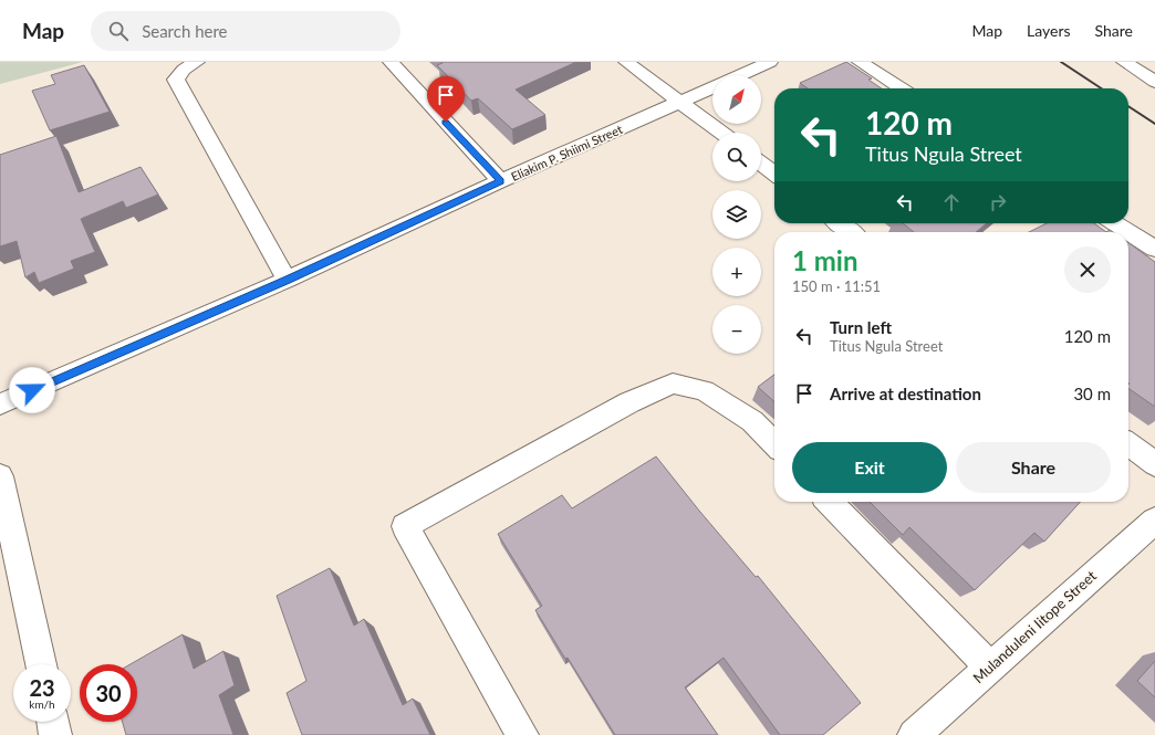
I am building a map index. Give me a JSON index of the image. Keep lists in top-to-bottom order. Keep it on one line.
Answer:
{"streets":{"street":["Eliakim P. Shiimi Street","Mulanduleni Iitope Street"]},"north":"top right","page":{"header":"Map","search":"Search here","nav":["Map","Layers","Share"],"map_buttons":["+","−"],"turn":["120 m","Titus Ngula Street"],"heading":["1 min","150 m · 11:51"],"list":[{"name":"Turn left","note":"Titus Ngula Street","value":"120 m"},{"name":"Arrive at destination","value":"30 m"}],"buttons":["Exit","Share"],"speed":"23 km/h","limit":"30"}}
